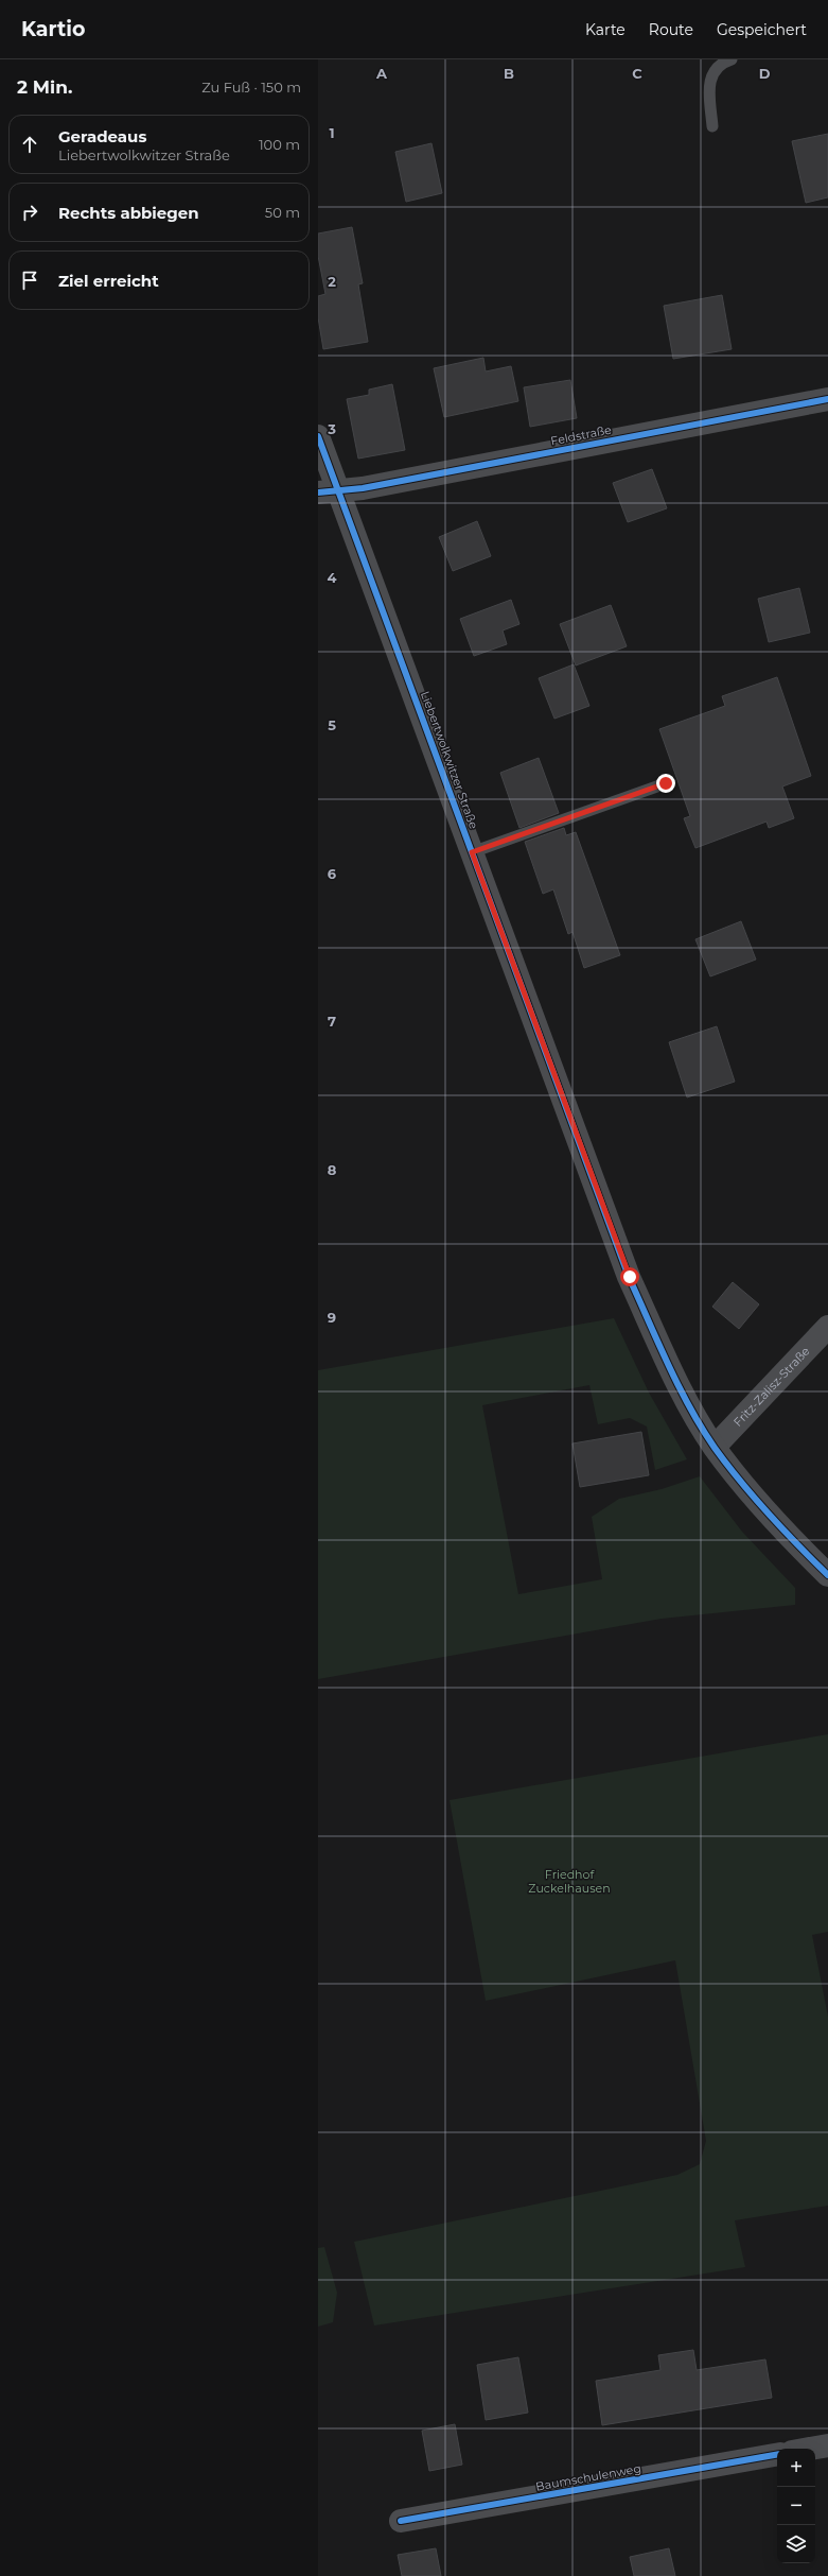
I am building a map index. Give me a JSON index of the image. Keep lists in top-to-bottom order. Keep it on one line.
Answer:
{"streets":{"street":["Feldstraße","Liebertwolkwitzer Straße","Fritz-Zalisz-Straße","Baumschulenweg"]},"crossings":[["Feldstraße","Liebertwolkwitzer Straße"],["Liebertwolkwitzer Straße","Fritz-Zalisz-Straße"]],"parks":["Friedhof Zuckelhausen"],"page":{"header":"Kartio","nav":["Karte","Route","Gespeichert"],"heading":["2 Min.","Zu Fuß · 150 m"],"list":[["Geradeaus","Liebertwolkwitzer Straße","100 m"],["Rechts abbiegen","50 m"],"Ziel erreicht"],"map_buttons":["+","−"]},"grid":{"columns":["A","B","C","D"],"rows":["1","2","3","4","5","6","7","8","9"]}}
